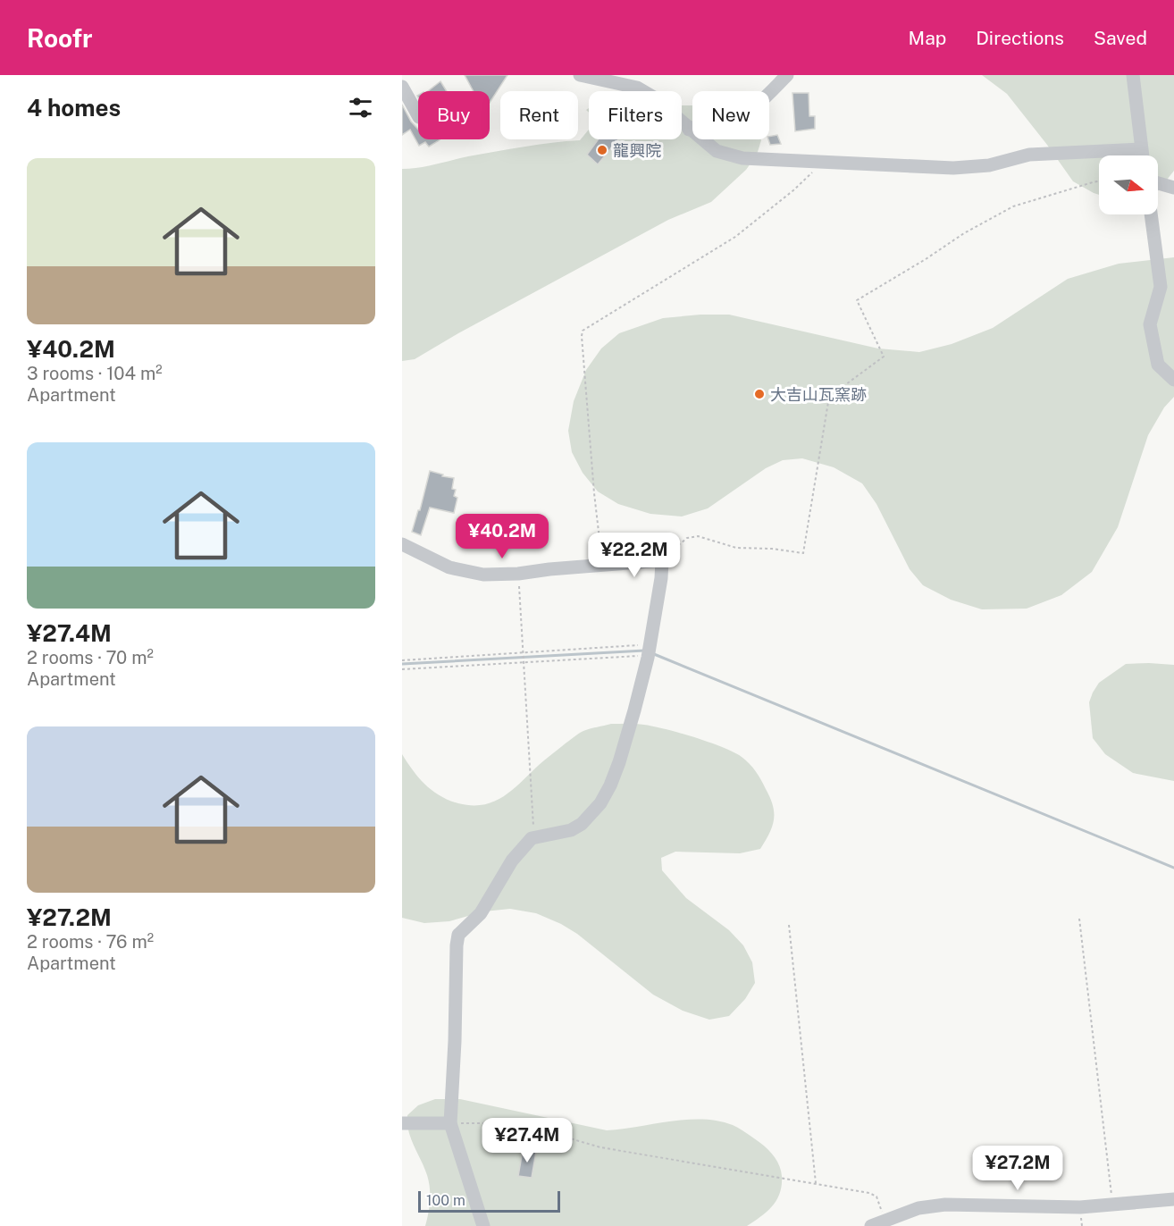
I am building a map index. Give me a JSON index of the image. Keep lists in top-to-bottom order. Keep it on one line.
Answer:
{"places":["龍興院","大吉山瓦窯跡"],"scale_bar":"100 m","north":"right","page":{"header":"Roofr","nav":["Map","Directions","Saved"],"heading":"4 homes","chip":["Buy","Rent","Filters","New"],"list":[{"name":"¥40.2M","note":"3 rooms · 104 m² · Apartment"},{"name":"¥27.4M","note":"2 rooms · 70 m² · Apartment"},{"name":"¥27.2M","note":"2 rooms · 76 m² · Apartment"}],"price":["¥40.2M","¥22.2M","¥27.4M","¥27.2M"],"scale":"100 m"}}
